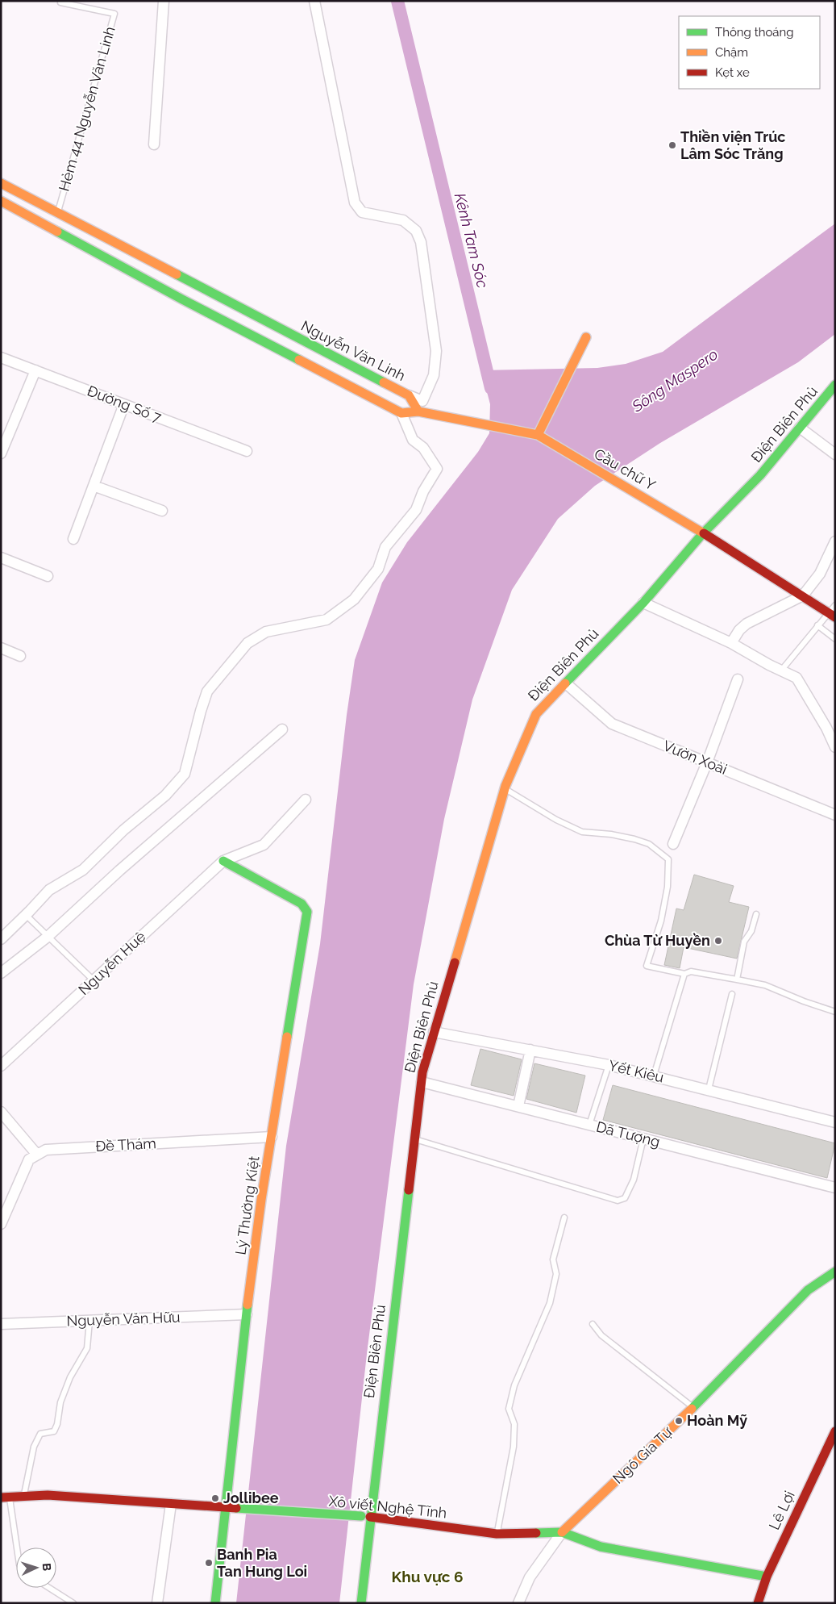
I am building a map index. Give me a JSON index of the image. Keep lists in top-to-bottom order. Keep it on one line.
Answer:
{"streets":{"street":["Nguyễn Văn Linh","Đường Số 7","Điện Biên Phủ","Cầu chữ Y","Vườn Xoài","Nguyễn Huệ","Yết Kiêu","Dã Tượng","Đề Thám","Lý Thường Kiệt","Nguyễn Văn Hữu","Ngô Gia Tự","Xô viết Nghệ Tĩnh","Lê Lợi"],"lane":["Hẻm 44 Nguyễn Văn Linh"]},"crossings":[["Hẻm 44 Nguyễn Văn Linh","Nguyễn Văn Linh"],["Nguyễn Văn Linh","Cầu chữ Y"],["Điện Biên Phủ","Cầu chữ Y"],["Điện Biên Phủ","Vườn Xoài"],["Điện Biên Phủ","Yết Kiêu"],["Điện Biên Phủ","Dã Tượng"],["Điện Biên Phủ","Xô viết Nghệ Tĩnh"],["Nguyễn Huệ","Lý Thường Kiệt"],["Đề Thám","Lý Thường Kiệt"],["Lý Thường Kiệt","Nguyễn Văn Hữu"],["Lý Thường Kiệt","Xô viết Nghệ Tĩnh"],["Ngô Gia Tự","Xô viết Nghệ Tĩnh"],["Xô viết Nghệ Tĩnh","Lê Lợi"]],"districts":["Khu vực 6"],"water":["Kênh Tam Sóc","Sông Maspero"],"places":["Thiền viện Trúc Lâm Sóc Trăng","Chùa Từ Huyền","Hoàn Mỹ","Jollibee","Banh Pia Tan Hung Loi"],"legend":["Thông thoáng","Chậm","Kẹt xe"],"north":"right"}
